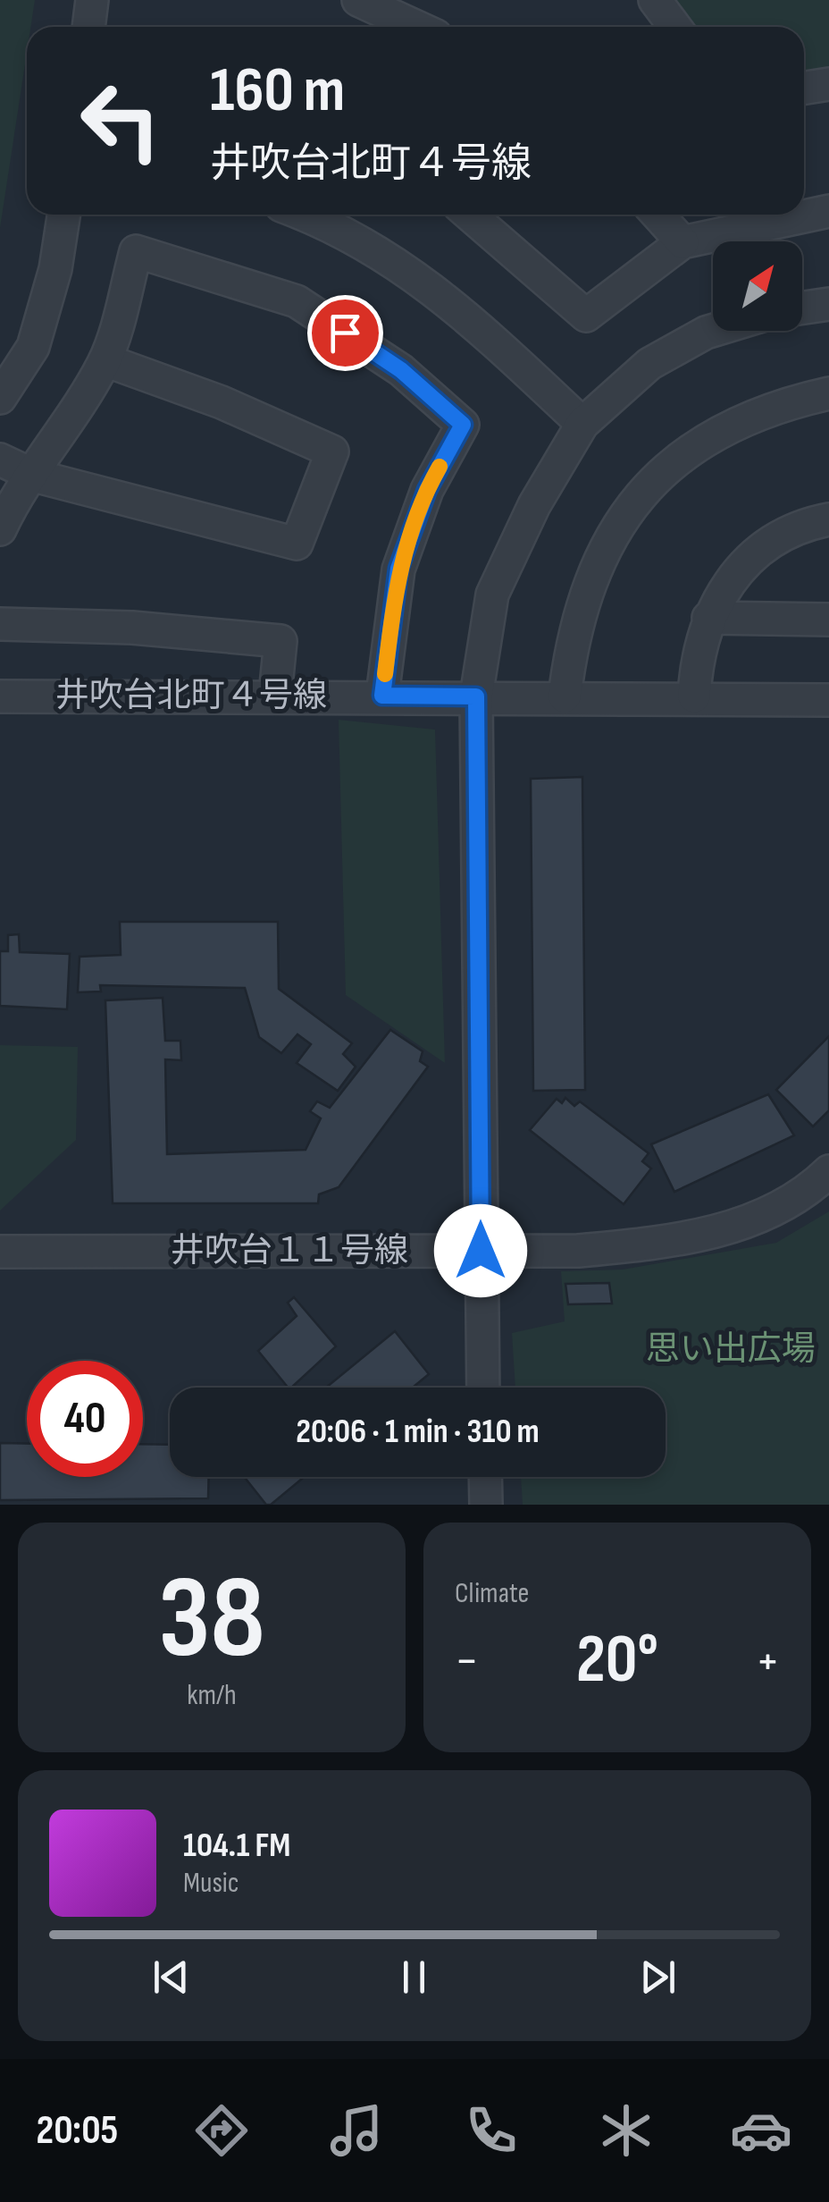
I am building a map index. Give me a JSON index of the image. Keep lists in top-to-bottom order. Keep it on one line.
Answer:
{"streets":{"street":["井吹台北町４号線","井吹台１１号線"]},"parks":["思い出広場"],"north":"top right","page":{"turn":["160 m","井吹台北町４号線"],"limit":"40","trip":"20:06 · 1 min · 310 m","tile":[["38","km/h"],"Climate"],"heat":["−","20°","+"],"song":["104.1 FM","Music"],"tabs":"20:05"}}
